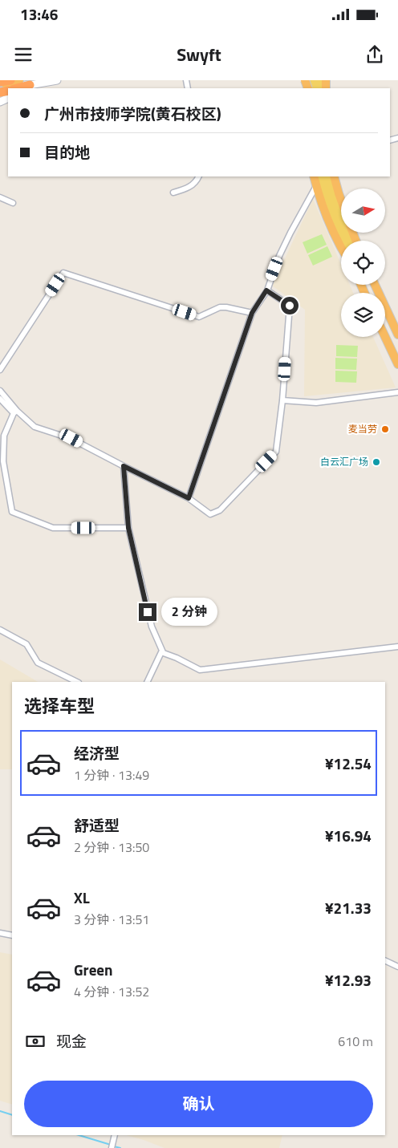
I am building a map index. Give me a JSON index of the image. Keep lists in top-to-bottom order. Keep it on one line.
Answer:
{"places":["麦当劳","白云汇广场"],"north":"right","page":{"status":"13:46","header":"Swyft","banner":["广州市技师学院(黄石校区)","目的地"],"bubble":"2 分钟","heading":"选择车型","list":[{"name":"经济型","note":"1 分钟 · 13:49","value":"¥12.54"},{"name":"舒适型","note":"2 分钟 · 13:50","value":"¥16.94"},{"name":"XL","note":"3 分钟 · 13:51","value":"¥21.33"},{"name":"Green","note":"4 分钟 · 13:52","value":"¥12.93"}],"pay":["现金","610 m"],"buttons":"确认"}}
